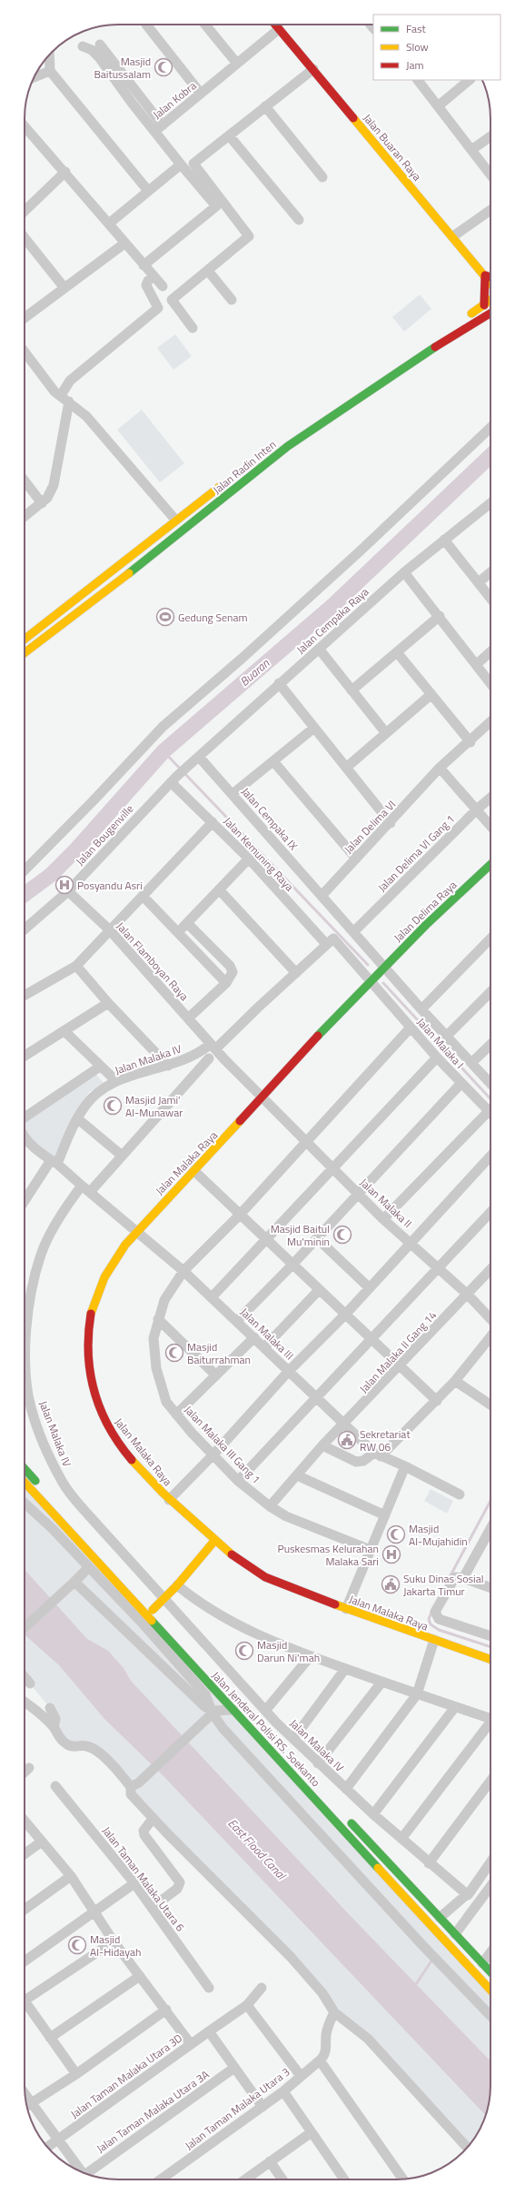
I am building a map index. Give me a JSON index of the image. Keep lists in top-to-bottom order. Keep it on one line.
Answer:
{"streets":{"main road":["Jalan Buaran Raya","Jalan Radin Inten","Jalan Delima Raya","Jalan Malaka Raya","Jalan Jenderal Polisi RS. Soekanto"],"street":["Jalan Kobra","Jalan Cempaka Raya","Jalan Cempaka IX","Jalan Delima VI","Jalan Bougenville","Jalan Delima VI Gang 1","Jalan Kemuning Raya","Jalan Flamboyan Raya","Jalan Malaka I","Jalan Malaka IV","Jalan Malaka II","Jalan Malaka III","Jalan Malaka II Gang 14","Jalan Malaka III Gang 1","Jalan Taman Malaka Utara 6","Jalan Taman Malaka Utara 3D","Jalan Taman Malaka Utara 3","Jalan Taman Malaka Utara 3A"]},"crossings":[["Jalan Kobra","Jalan Buaran Raya"],["Jalan Cempaka Raya","Jalan Cempaka IX"],["Jalan Cempaka Raya","Jalan Bougenville"],["Jalan Cempaka IX","Jalan Delima VI"],["Jalan Bougenville","Jalan Kemuning Raya"],["Jalan Bougenville","Jalan Flamboyan Raya"],["Jalan Kemuning Raya","Jalan Malaka IV"],["Jalan Delima Raya","Jalan Malaka I"],["Jalan Delima Raya","Jalan Malaka Raya"],["Jalan Flamboyan Raya","Jalan Malaka IV"],["Jalan Flamboyan Raya","Jalan Malaka Raya"],["Jalan Flamboyan Raya","Jalan Malaka II"],["Jalan Malaka I","Jalan Malaka Raya"],["Jalan Malaka I","Jalan Malaka III Gang 1"],["Jalan Malaka Raya","Jalan Malaka II"],["Jalan Malaka Raya","Jalan Malaka III"],["Jalan Malaka II","Jalan Malaka II Gang 14"],["Jalan Malaka II","Jalan Malaka III Gang 1"],["Jalan Malaka III","Jalan Malaka II Gang 14"],["Jalan Malaka III","Jalan Malaka III Gang 1"],["Jalan Malaka II Gang 14","Jalan Malaka III Gang 1"]],"water":["Buaran","East Flood Canal"],"places":{"mosque":["Masjid Baitussalam","Masjid Jami' Al-Munawar","Masjid Baitul Mu'minin","Masjid Baiturrahman","Masjid Al-Mujahidin","Masjid Darun Ni'mah","Masjid Al-Hidayah"],"sports":["Gedung Senam"],"hospital":["Posyandu Asri","Puskesmas Kelurahan Malaka Sari"],"public building":["Sekretariat RW 06","Suku Dinas Sosial Jakarta Timur"]},"legend":["Fast","Slow","Jam"]}
